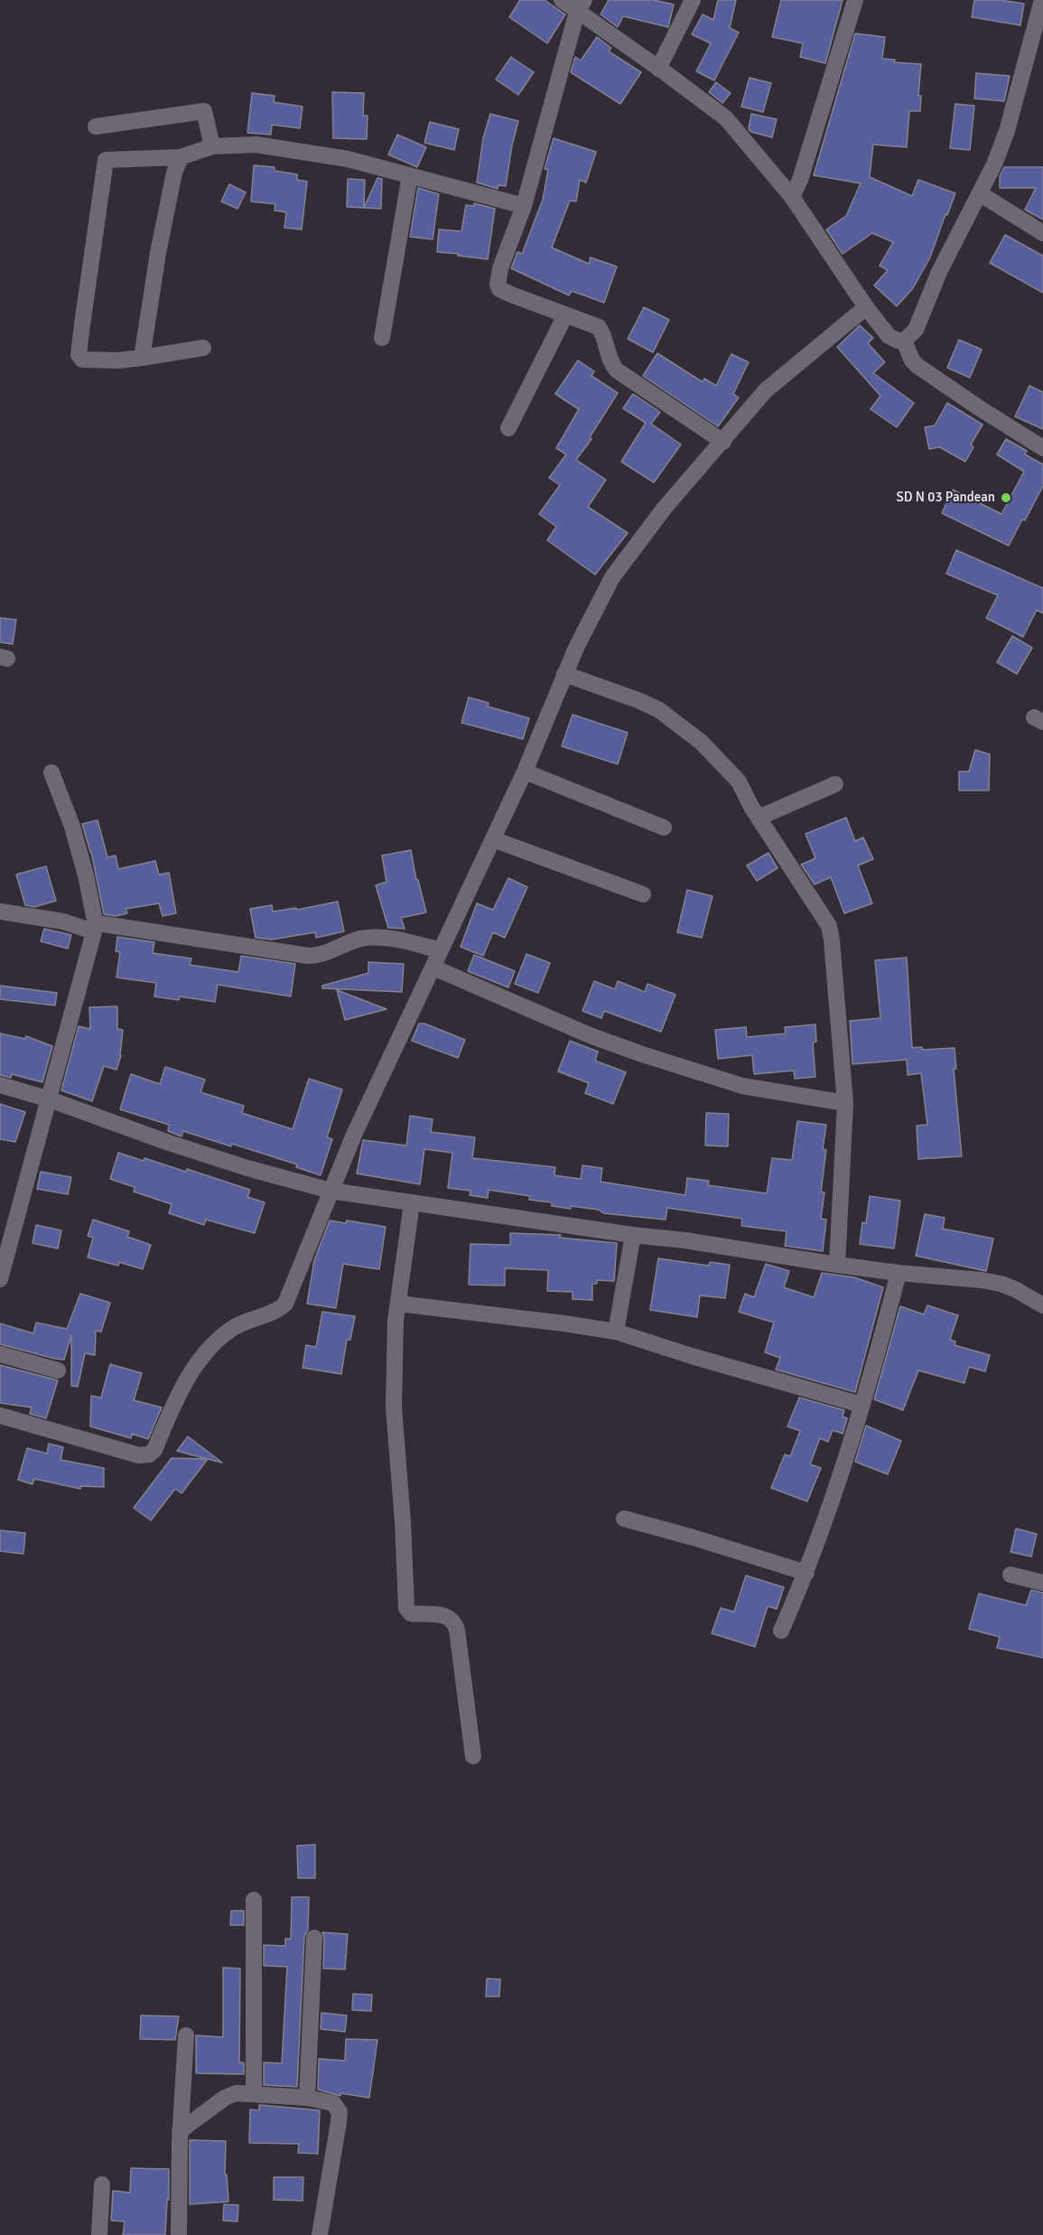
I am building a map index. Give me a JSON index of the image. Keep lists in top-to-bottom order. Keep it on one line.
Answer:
{"places":["SD N 03 Pandean"]}
